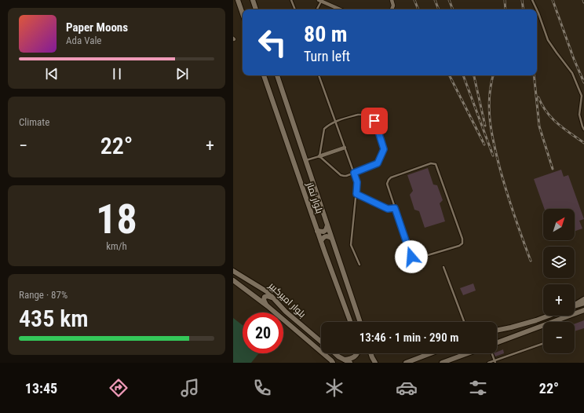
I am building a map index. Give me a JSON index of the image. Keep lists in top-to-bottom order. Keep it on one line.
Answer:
{"streets":{"main road":["بلوار نماز","بلوار امیرکبیر"]},"north":"top right","page":{"turn":["80 m","Turn left"],"song":["Paper Moons","Ada Vale"],"tile":["Climate",["18","km/h"],["Range · 87%","435 km"]],"heat":["−","22°","+"],"map_buttons":["+","−"],"limit":"20","trip":"13:46 · 1 min · 290 m","tabs":["13:45","22°"]}}
